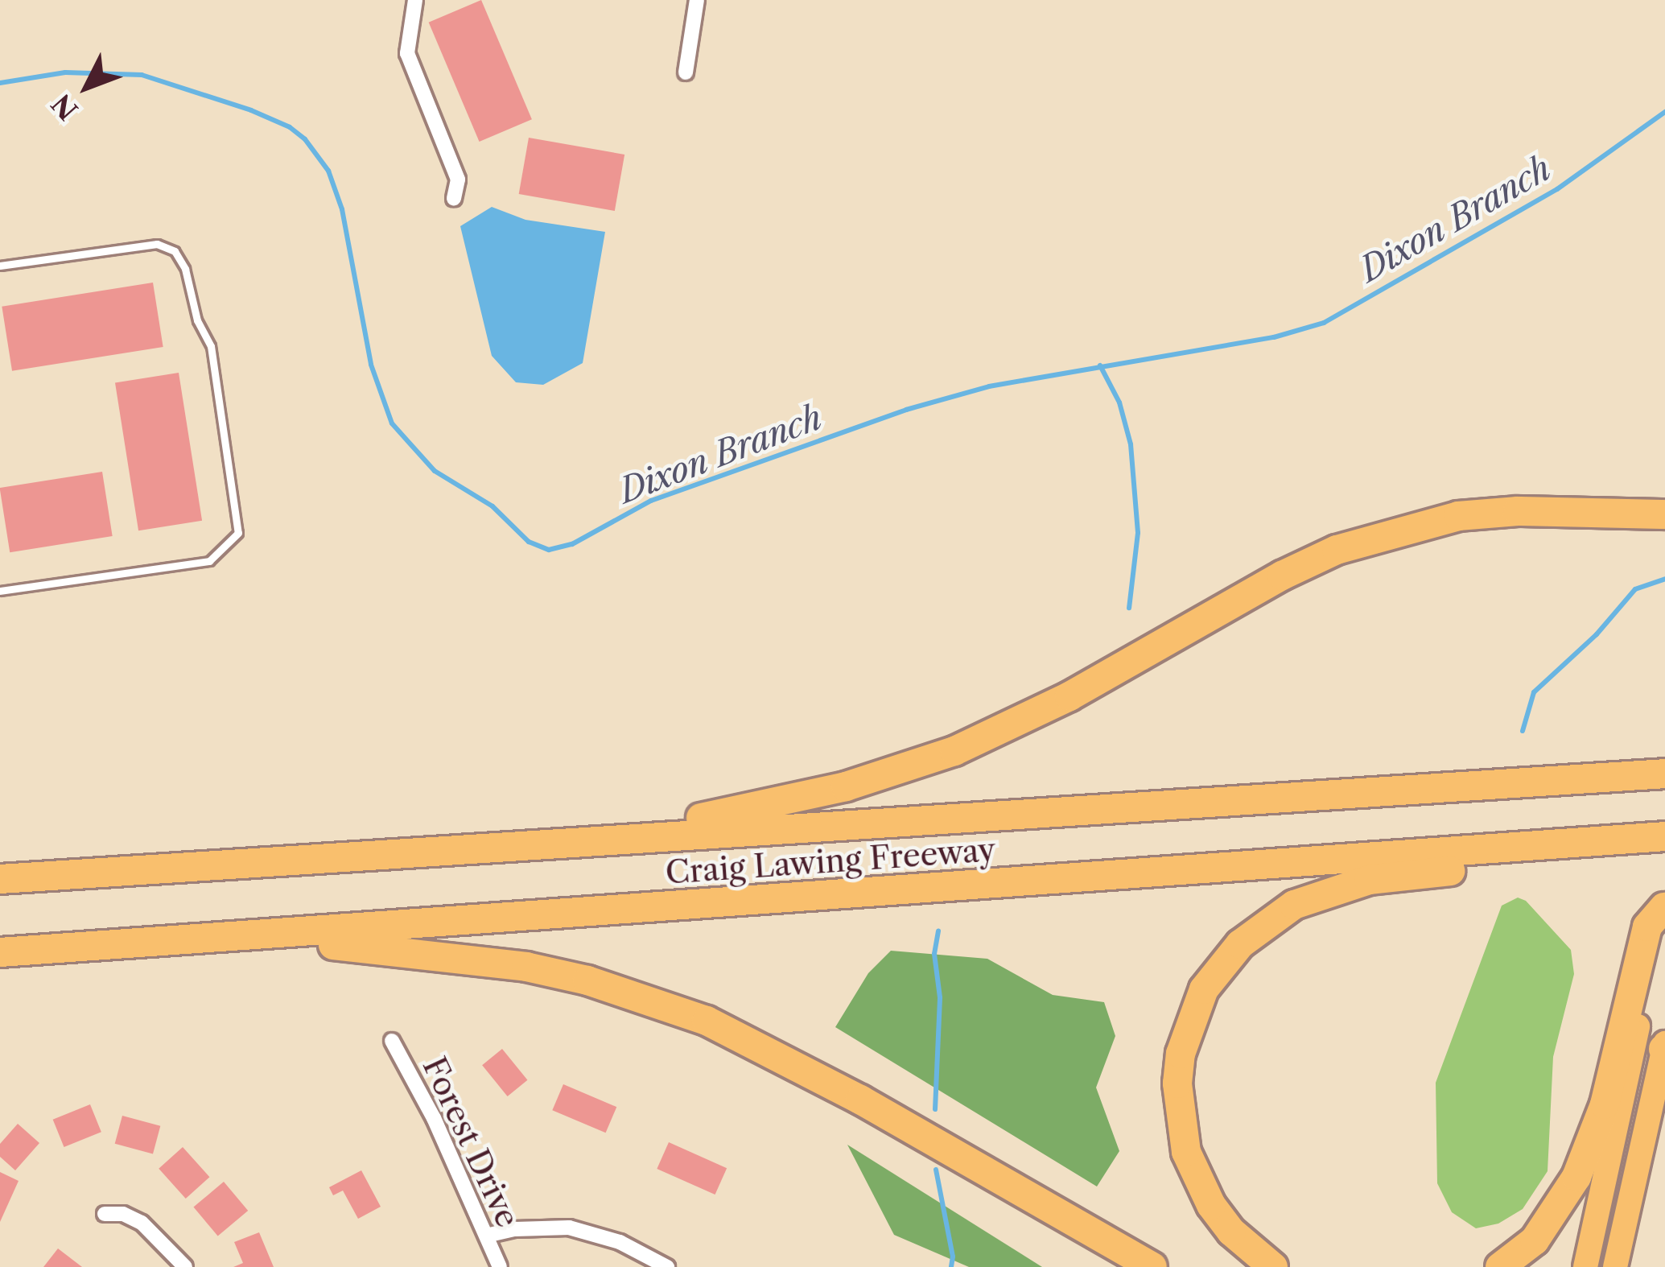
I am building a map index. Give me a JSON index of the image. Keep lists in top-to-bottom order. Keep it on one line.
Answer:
{"streets":{"highway":["Craig Lawing Freeway"],"street":["Forest Drive"]},"water":["Dixon Branch"],"north":"bottom left"}
